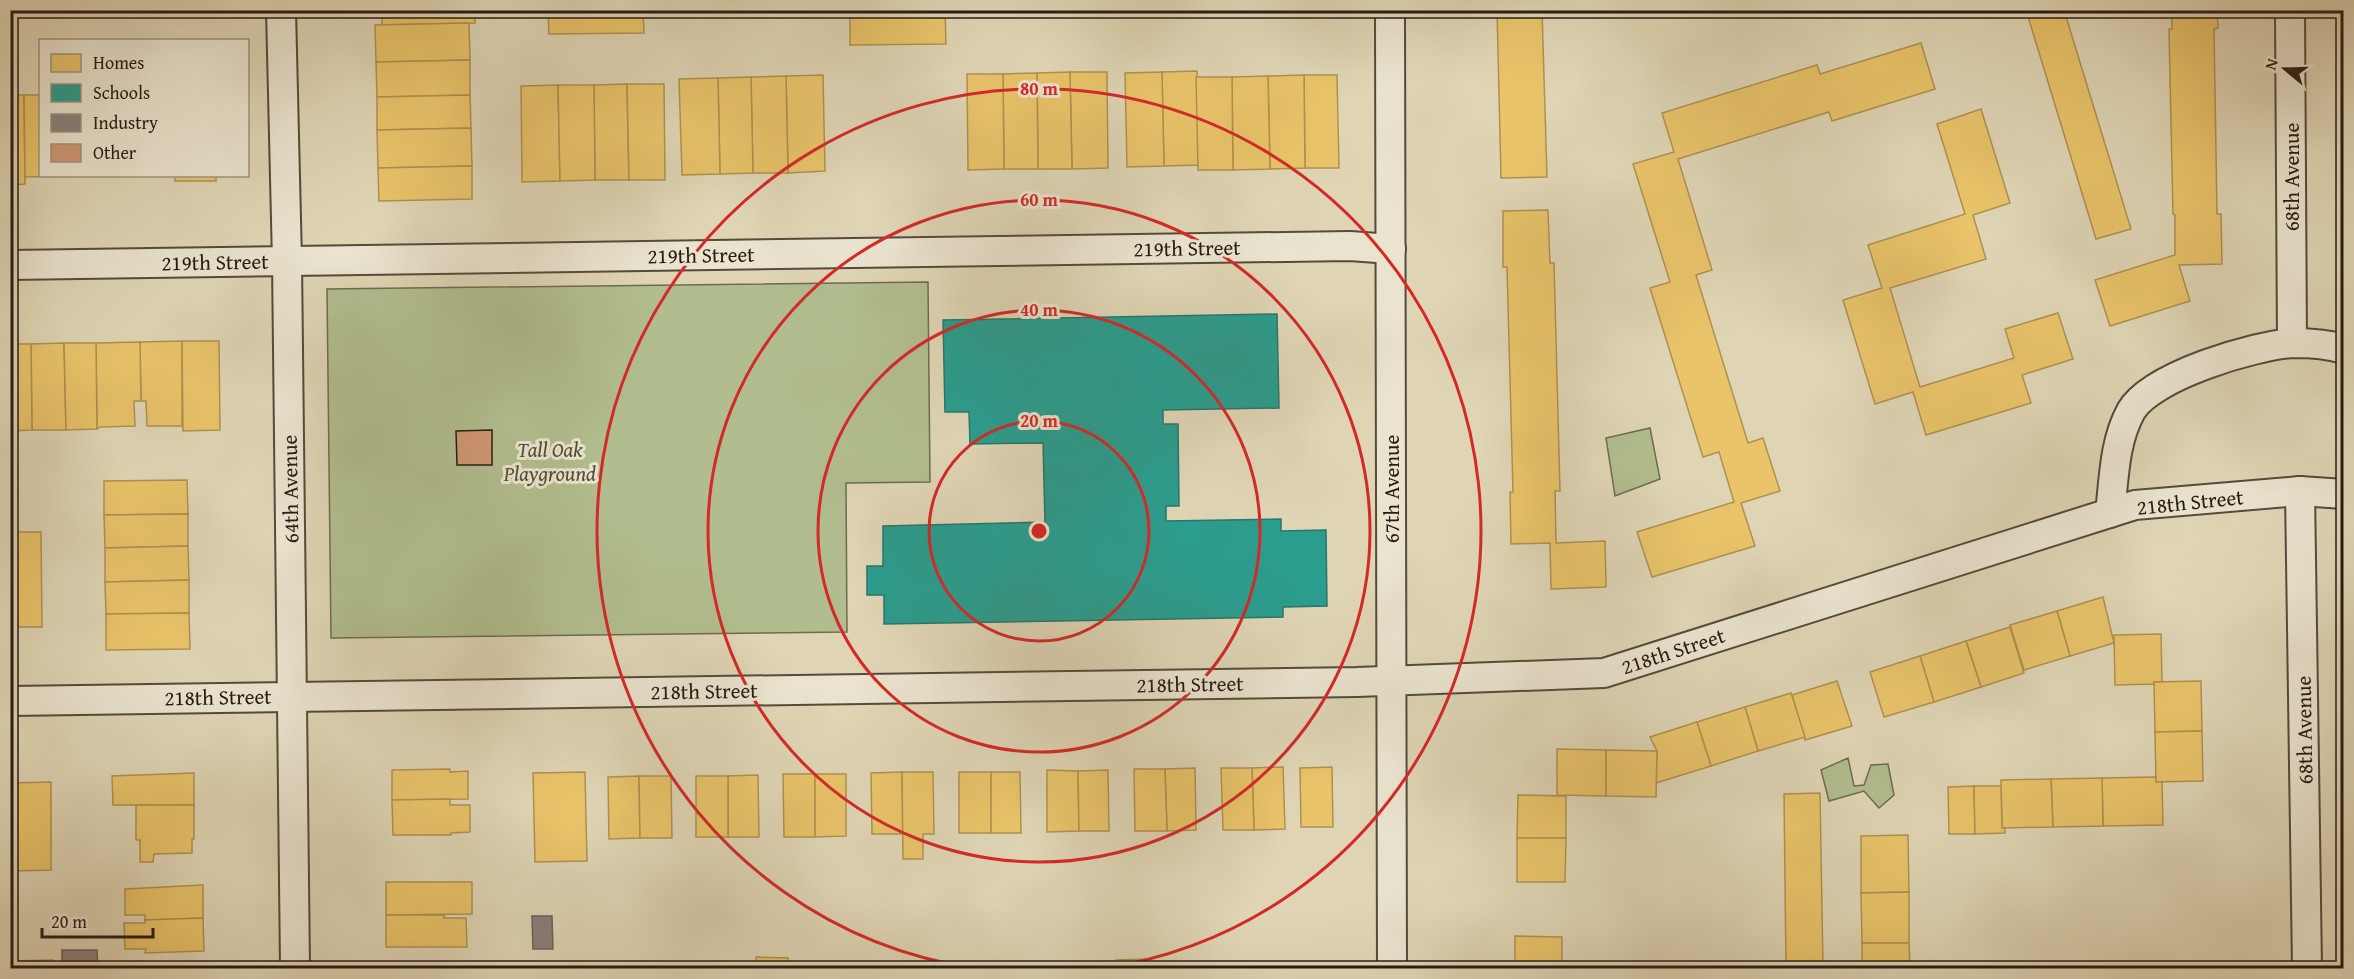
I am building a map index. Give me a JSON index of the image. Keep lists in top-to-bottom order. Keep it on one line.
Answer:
{"streets":{"street":["68th Avenue","219th Street","64th Avenue","67th Avenue","218th Street"]},"crossings":[["68th Avenue","218th Street"],["219th Street","64th Avenue"],["219th Street","67th Avenue"],["64th Avenue","218th Street"],["67th Avenue","218th Street"]],"parks":["Tall Oak Playground"],"legend":["Homes","Schools","Industry","Other"],"scale_bar":"20 m","north":"left","rings":["80 m","60 m","40 m","20 m"]}
